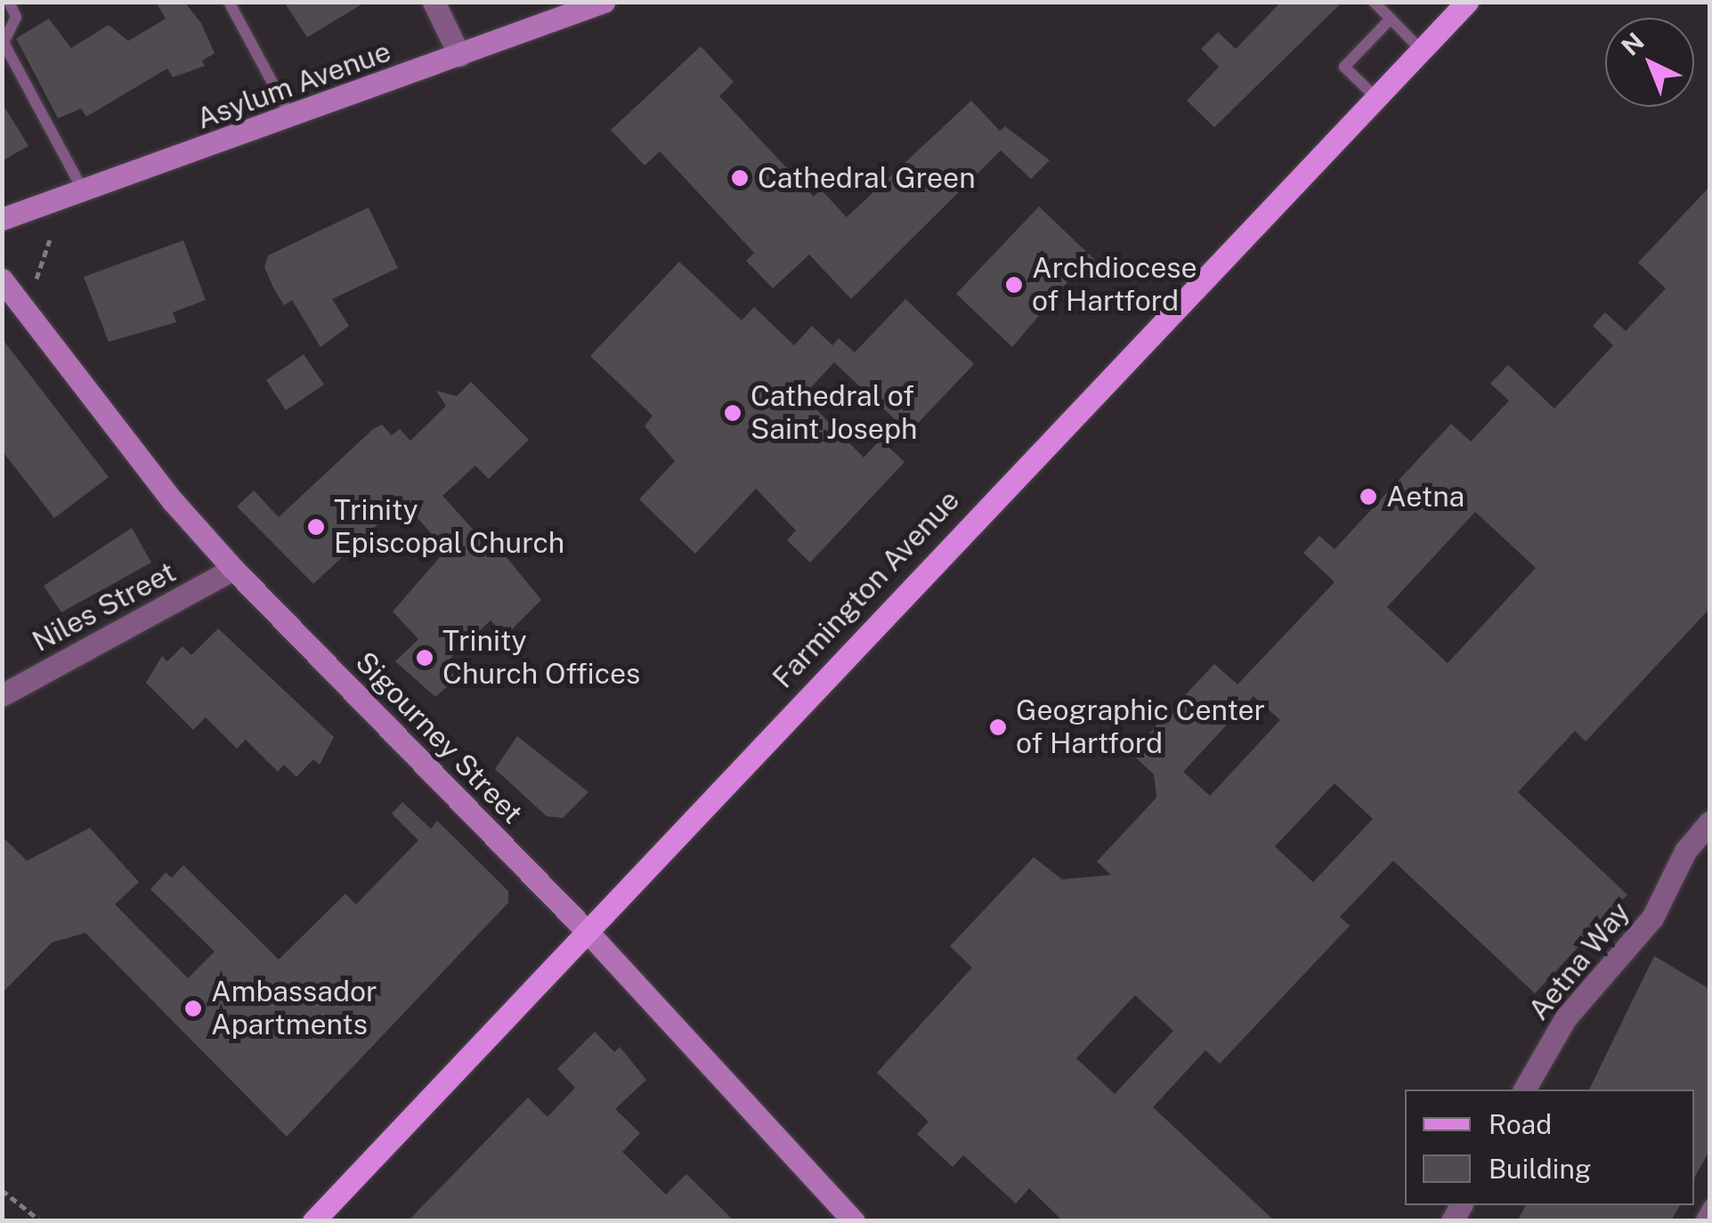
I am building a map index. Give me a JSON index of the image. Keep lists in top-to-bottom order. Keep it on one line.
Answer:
{"streets":{"main road":["Asylum Avenue","Farmington Avenue","Sigourney Street"],"street":["Niles Street","Aetna Way"]},"crossings":[["Farmington Avenue","Sigourney Street"],["Niles Street","Sigourney Street"]],"places":["Cathedral Green","Archdiocese of Hartford","Cathedral of Saint Joseph","Aetna","Trinity Episcopal Church","Trinity Church Offices","Geographic Center of Hartford","Ambassador Apartments"],"legend":["Road","Building"],"north":"top left"}
